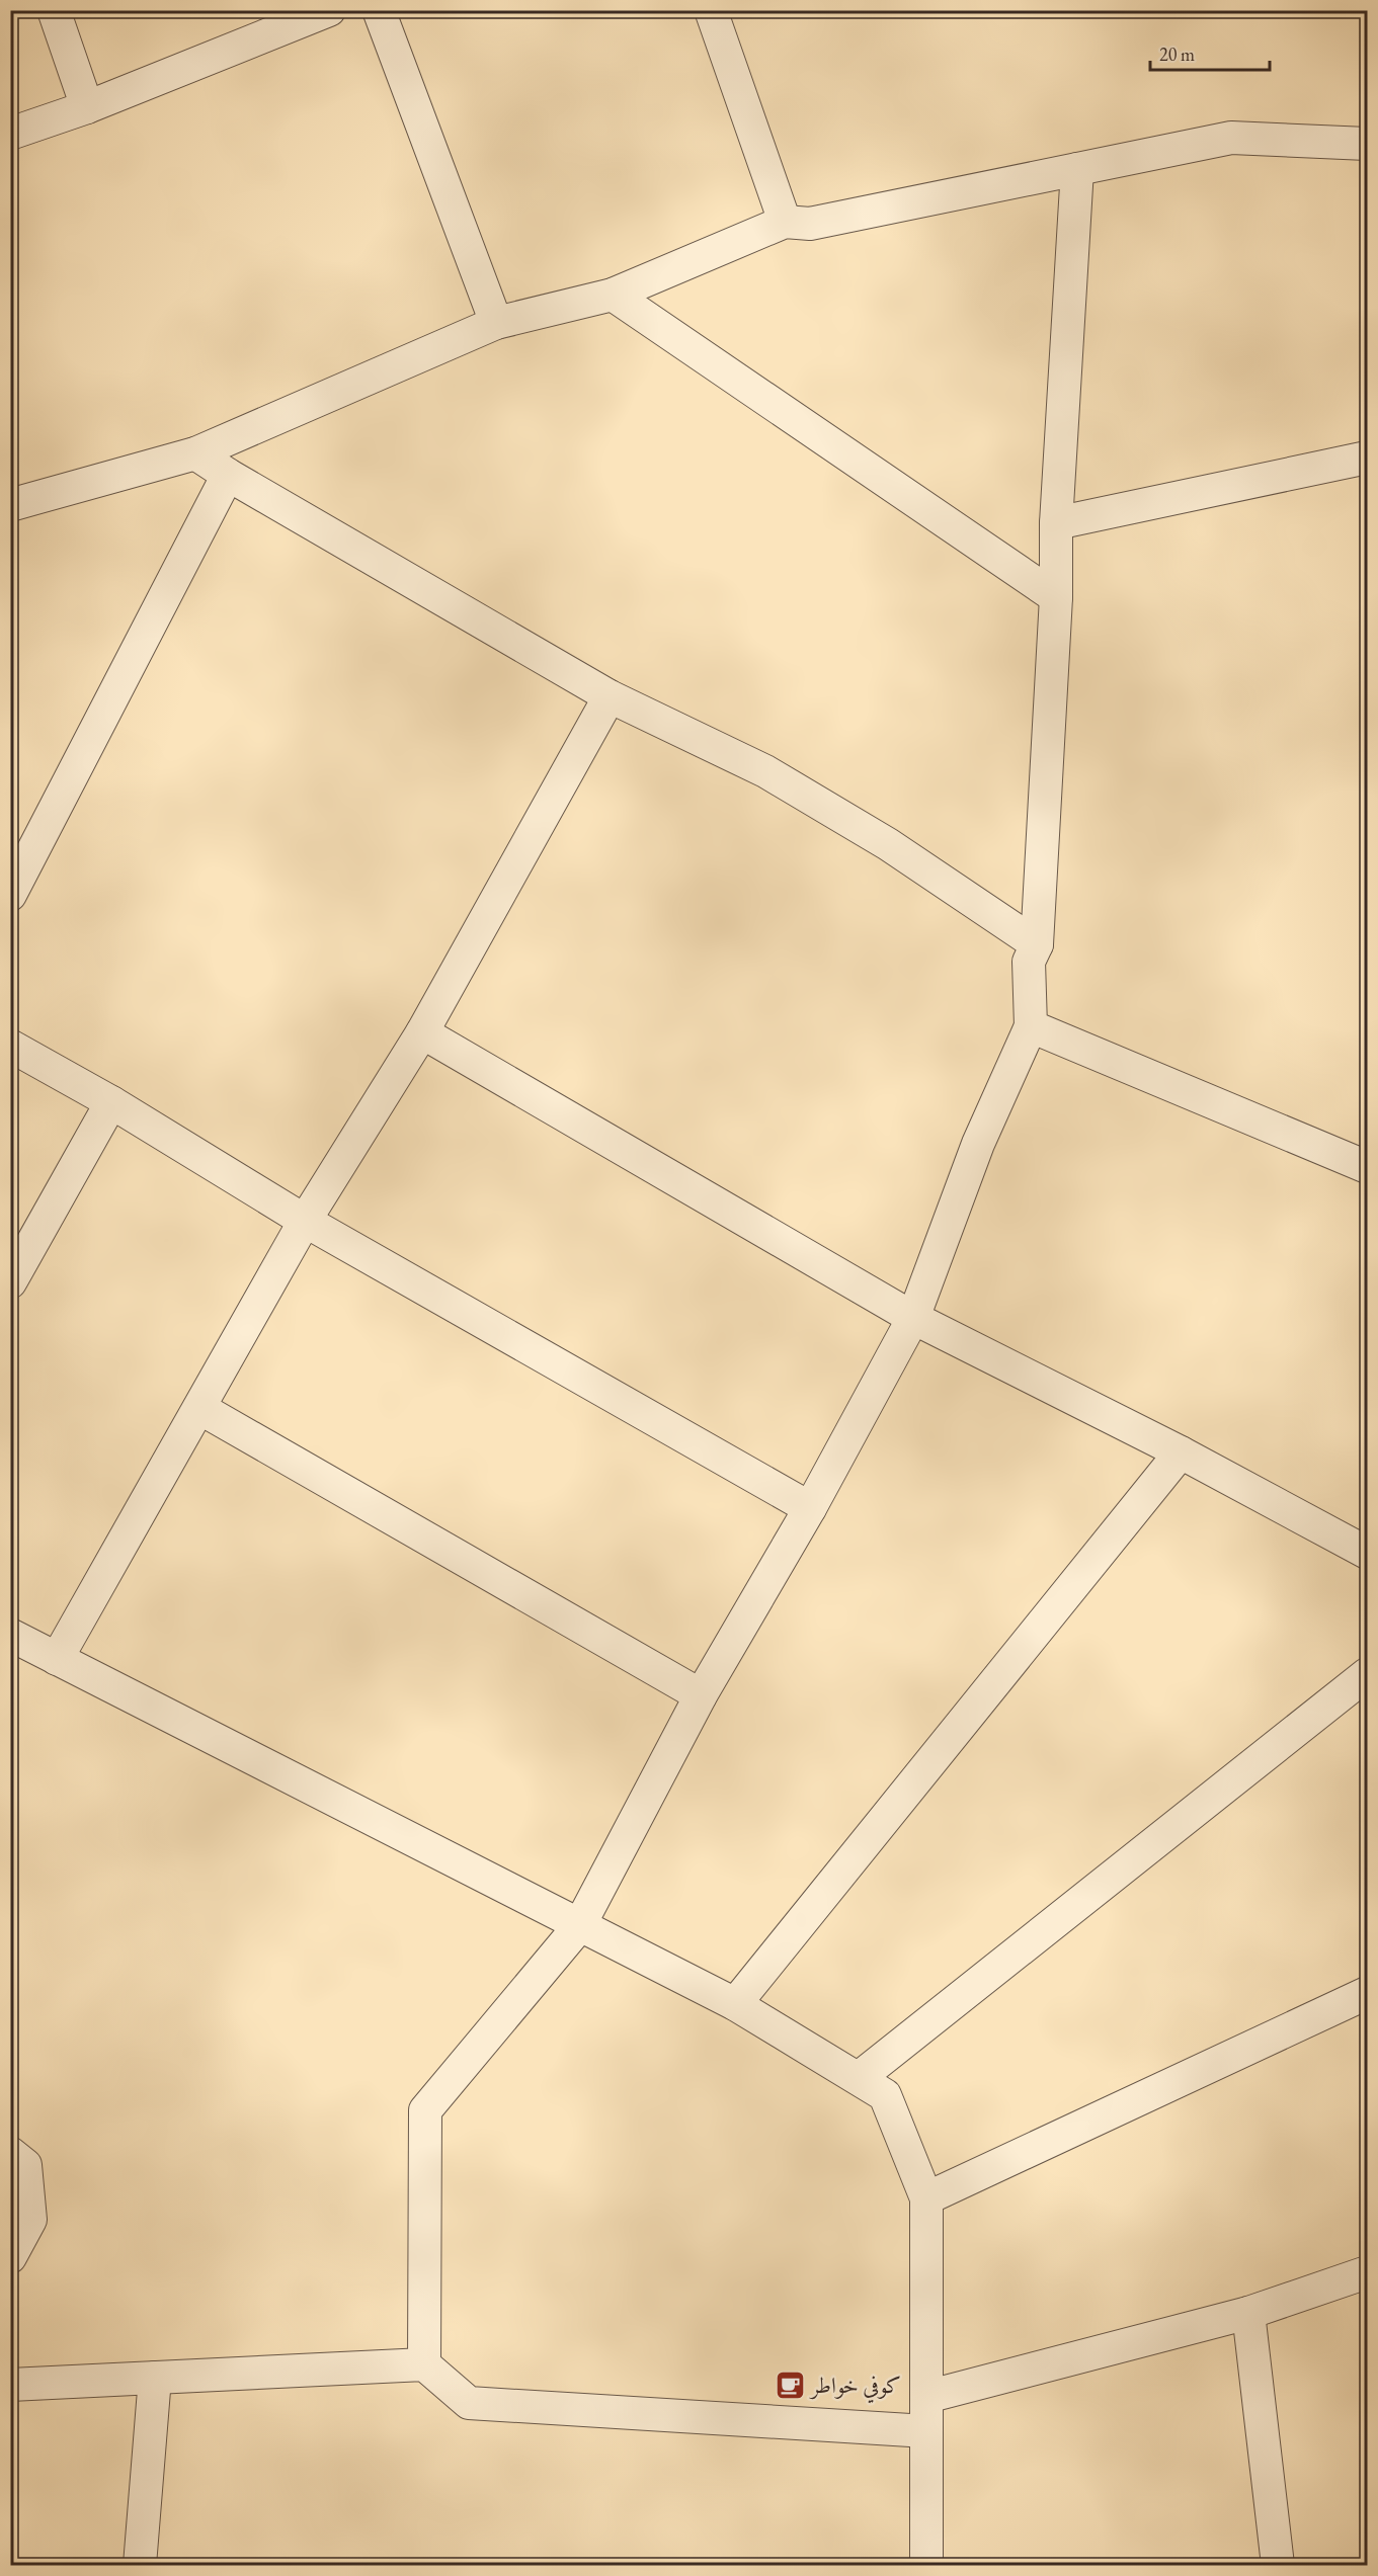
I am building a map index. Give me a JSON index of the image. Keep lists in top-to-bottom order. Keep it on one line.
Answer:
{"places":{"cafe":["كوفي خواطر"]},"scale_bar":"20 m"}
